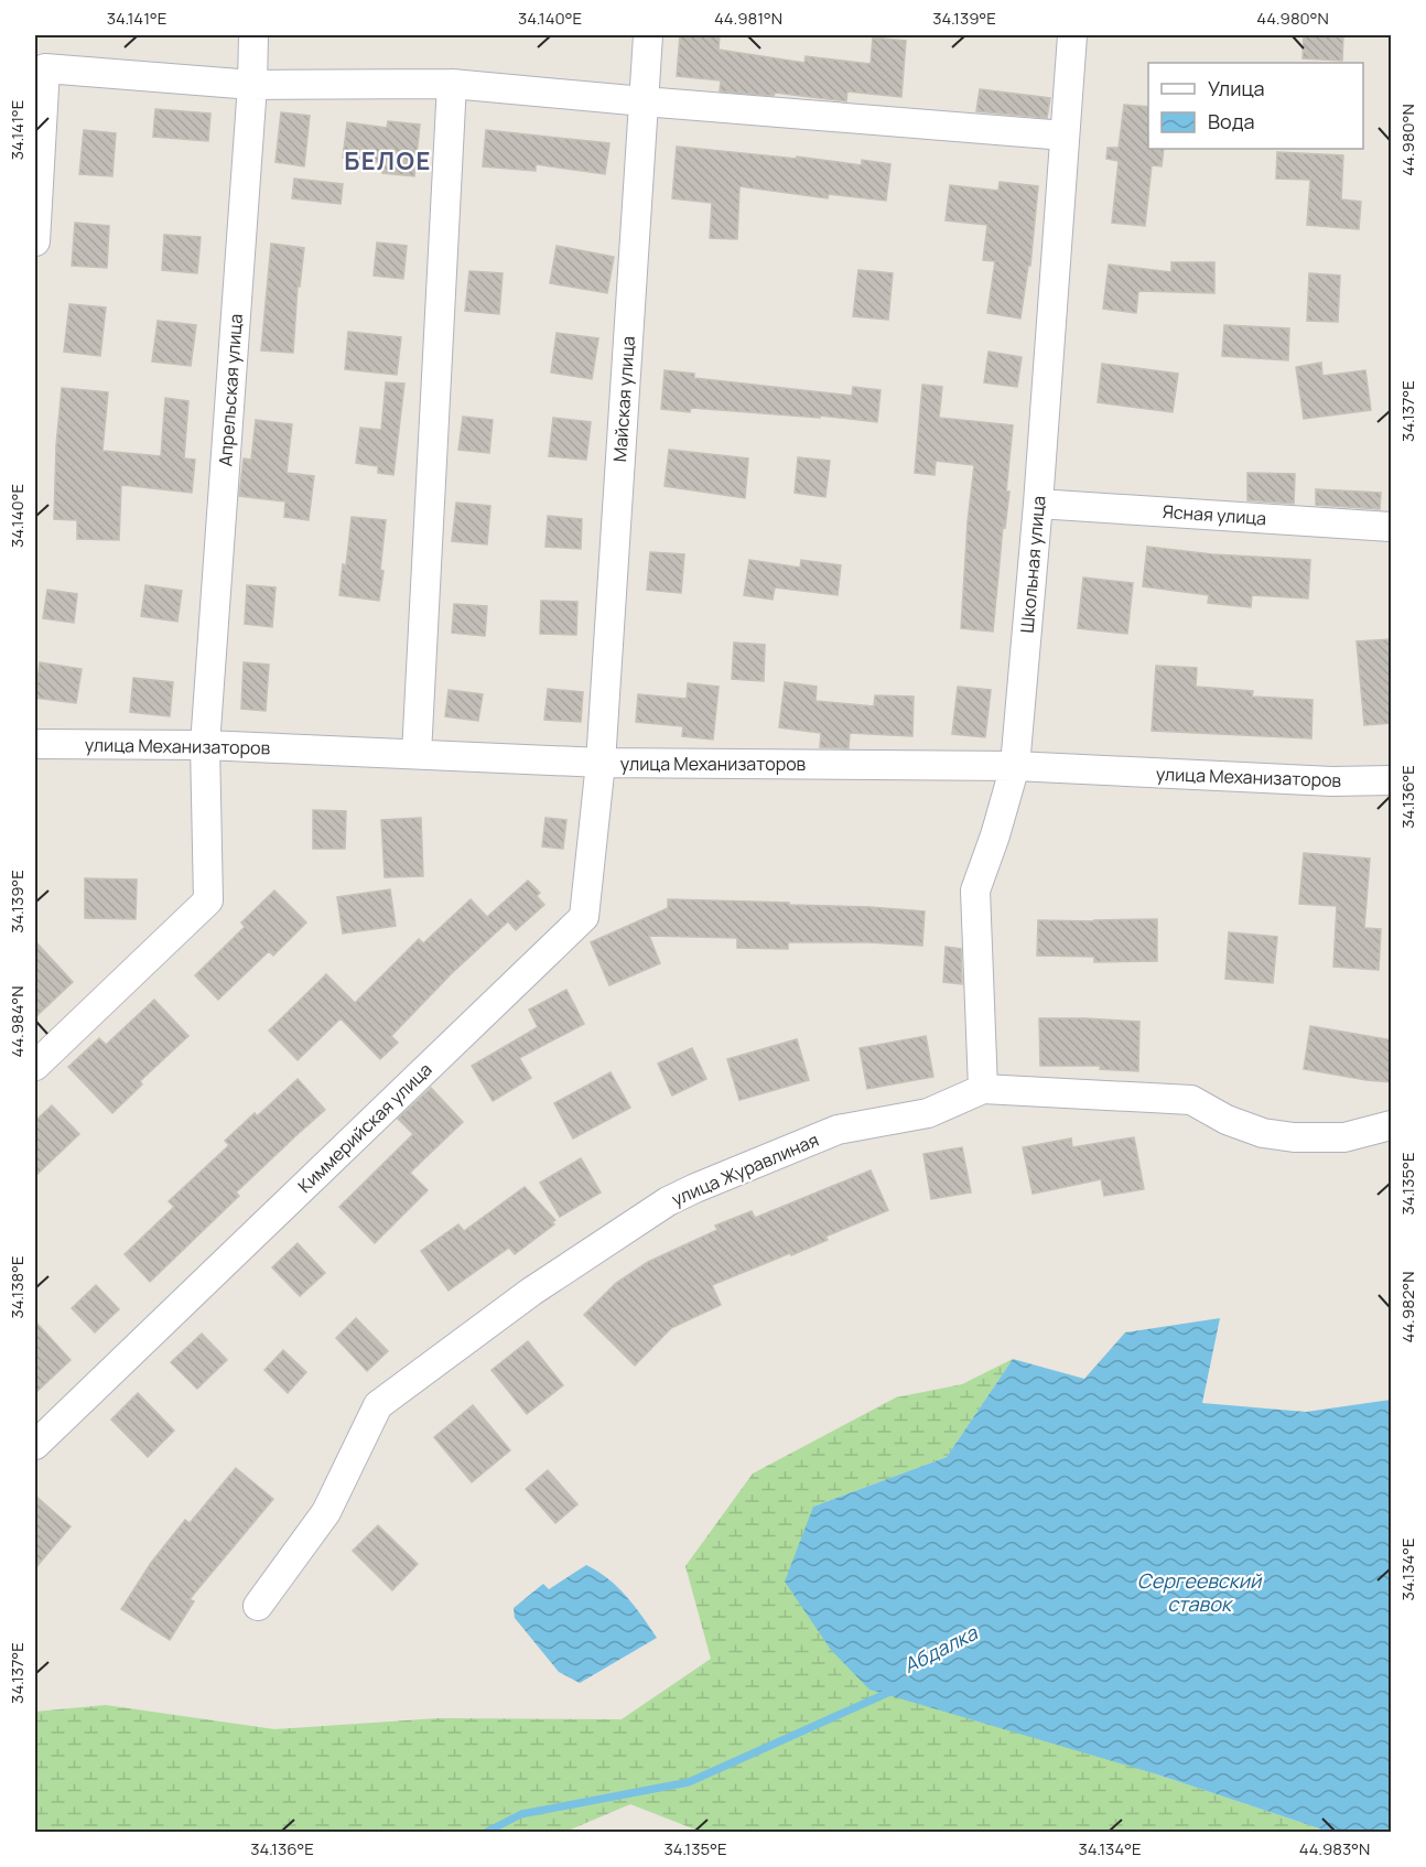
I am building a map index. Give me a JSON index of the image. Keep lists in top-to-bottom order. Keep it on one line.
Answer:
{"streets":{"street":["Апрельская улица","Майская улица","Ясная улица","Школьная улица","улица Механизаторов","Киммерийская улица","улица Журавлиная"]},"crossings":[["Апрельская улица","улица Механизаторов"],["Майская улица","улица Механизаторов"],["Майская улица","Киммерийская улица"],["Ясная улица","Школьная улица"],["Школьная улица","улица Механизаторов"],["Школьная улица","улица Журавлиная"],["улица Механизаторов","Киммерийская улица"]],"districts":["БЕЛОЕ"],"water":["Сергеевский ставок","Абдалка"],"legend":["Улица","Вода"],"coordinates":["34.141°E","34.140°E","44.981°N","34.139°E","44.980°N","34.137°E","34.136°E","44.984°N","34.135°E","34.138°E","44.982°N","34.134°E","44.983°N"]}
